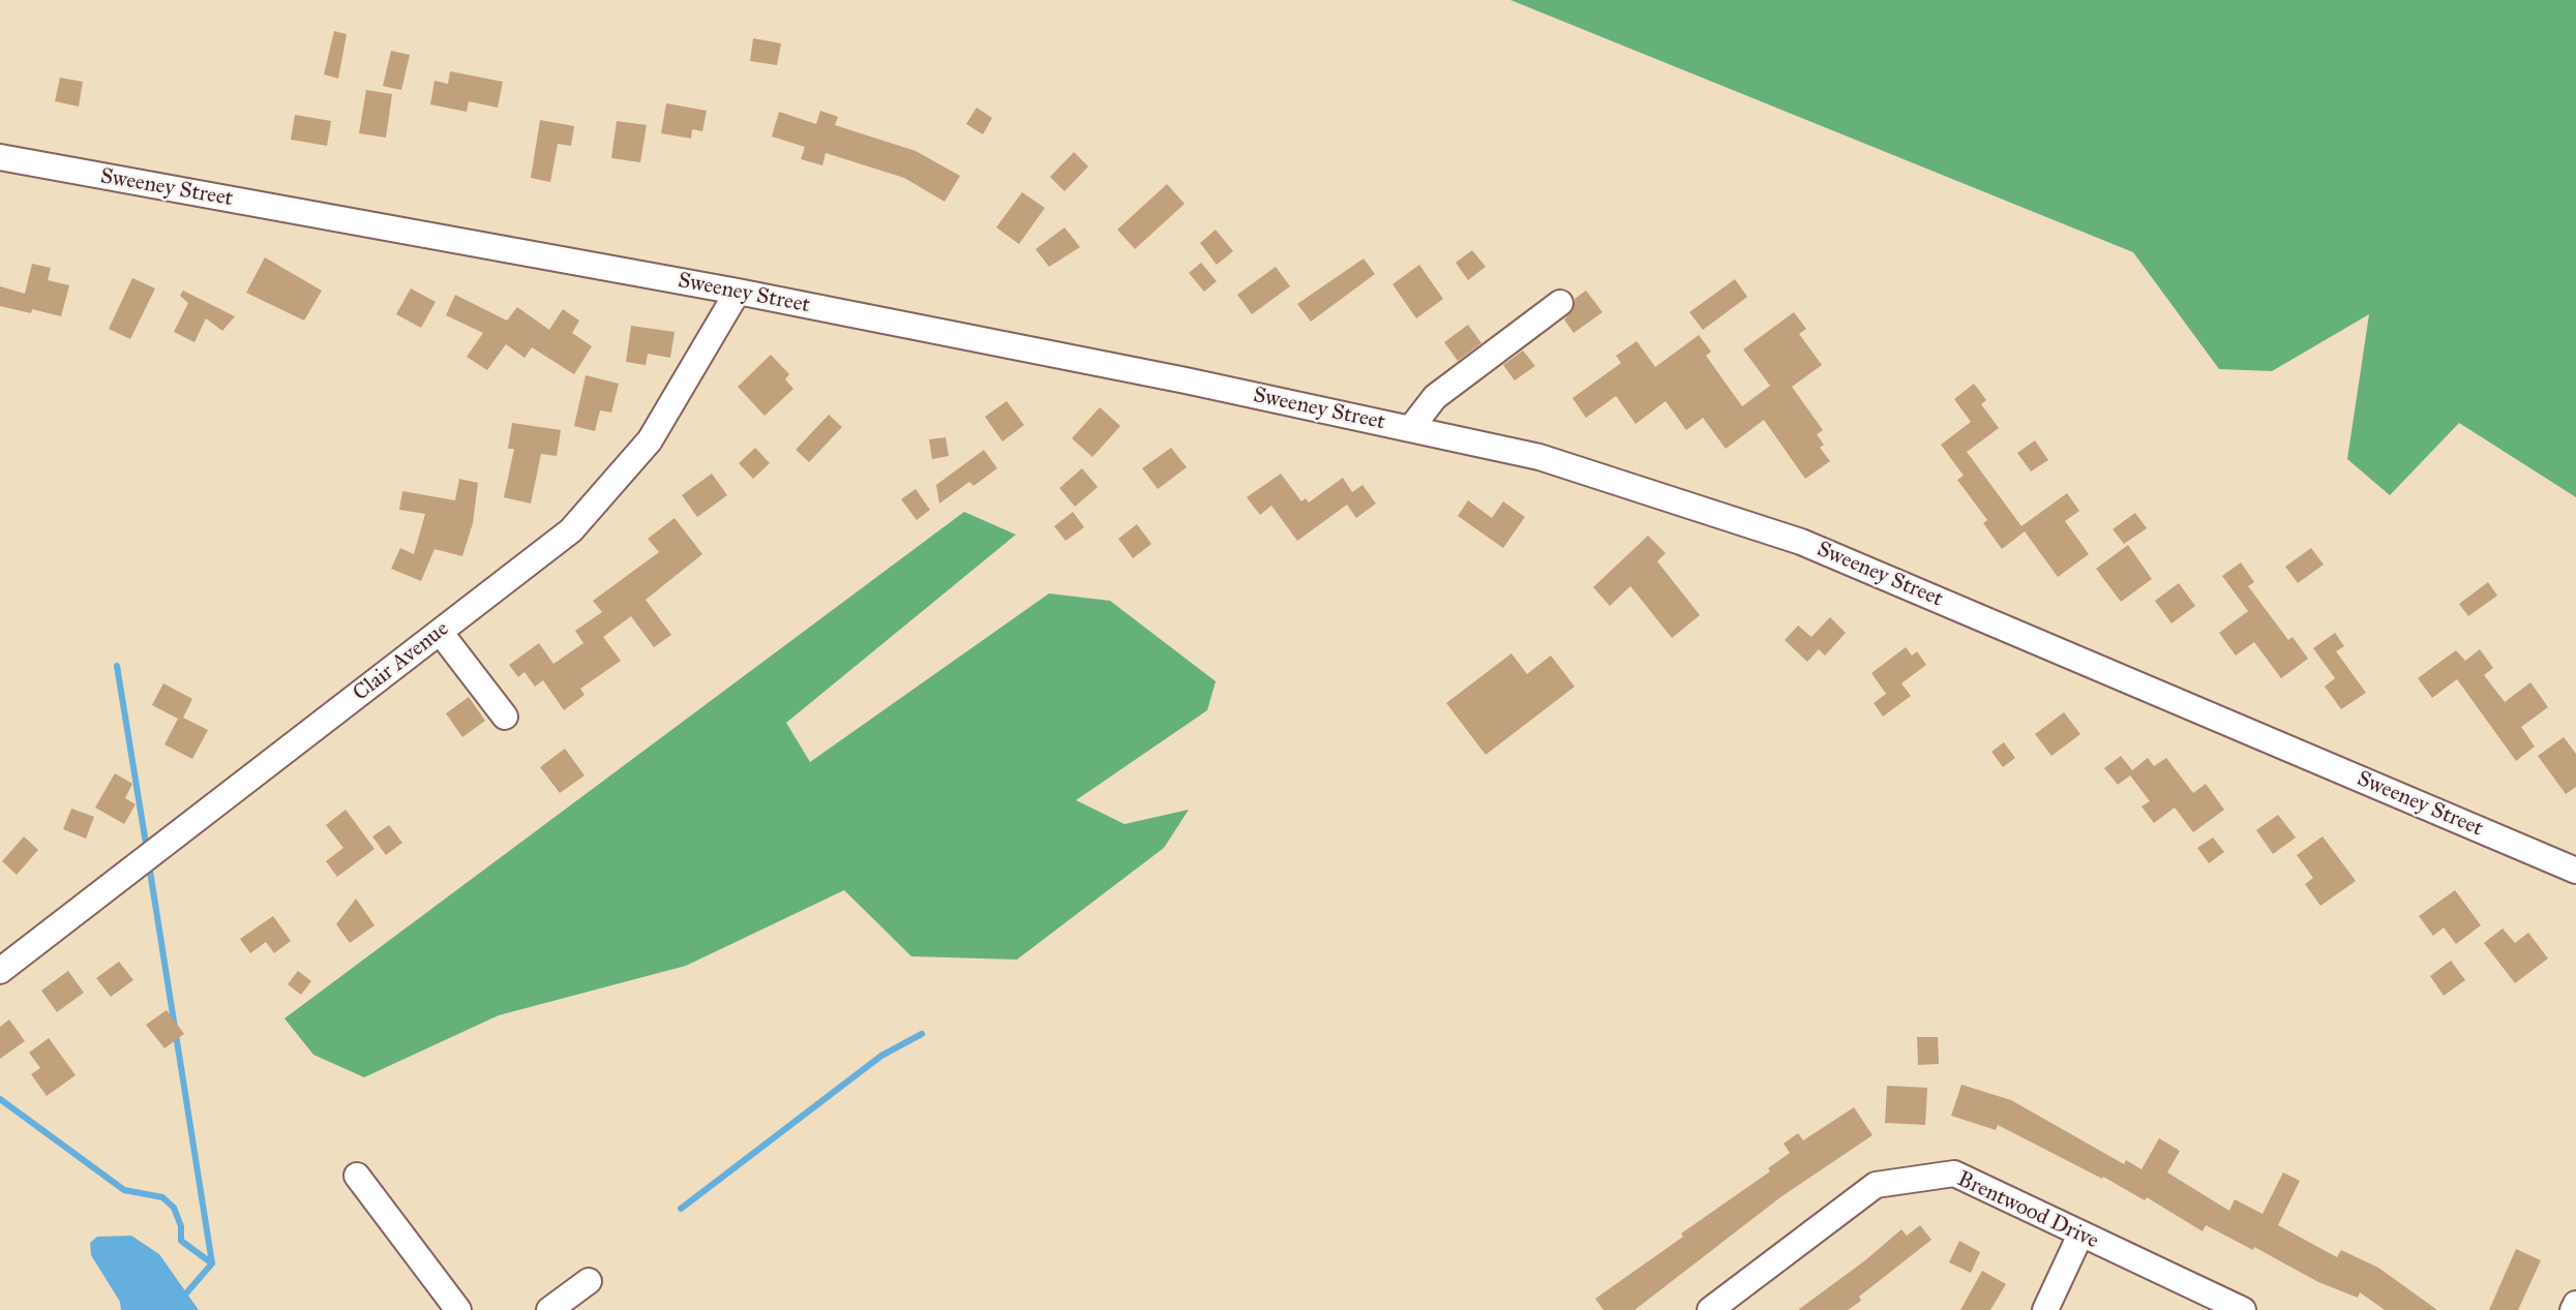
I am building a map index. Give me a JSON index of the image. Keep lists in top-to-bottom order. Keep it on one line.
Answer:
{"streets":{"street":["Sweeney Street","Clair Avenue","Brentwood Drive"]},"crossings":[["Sweeney Street","Clair Avenue"]]}
